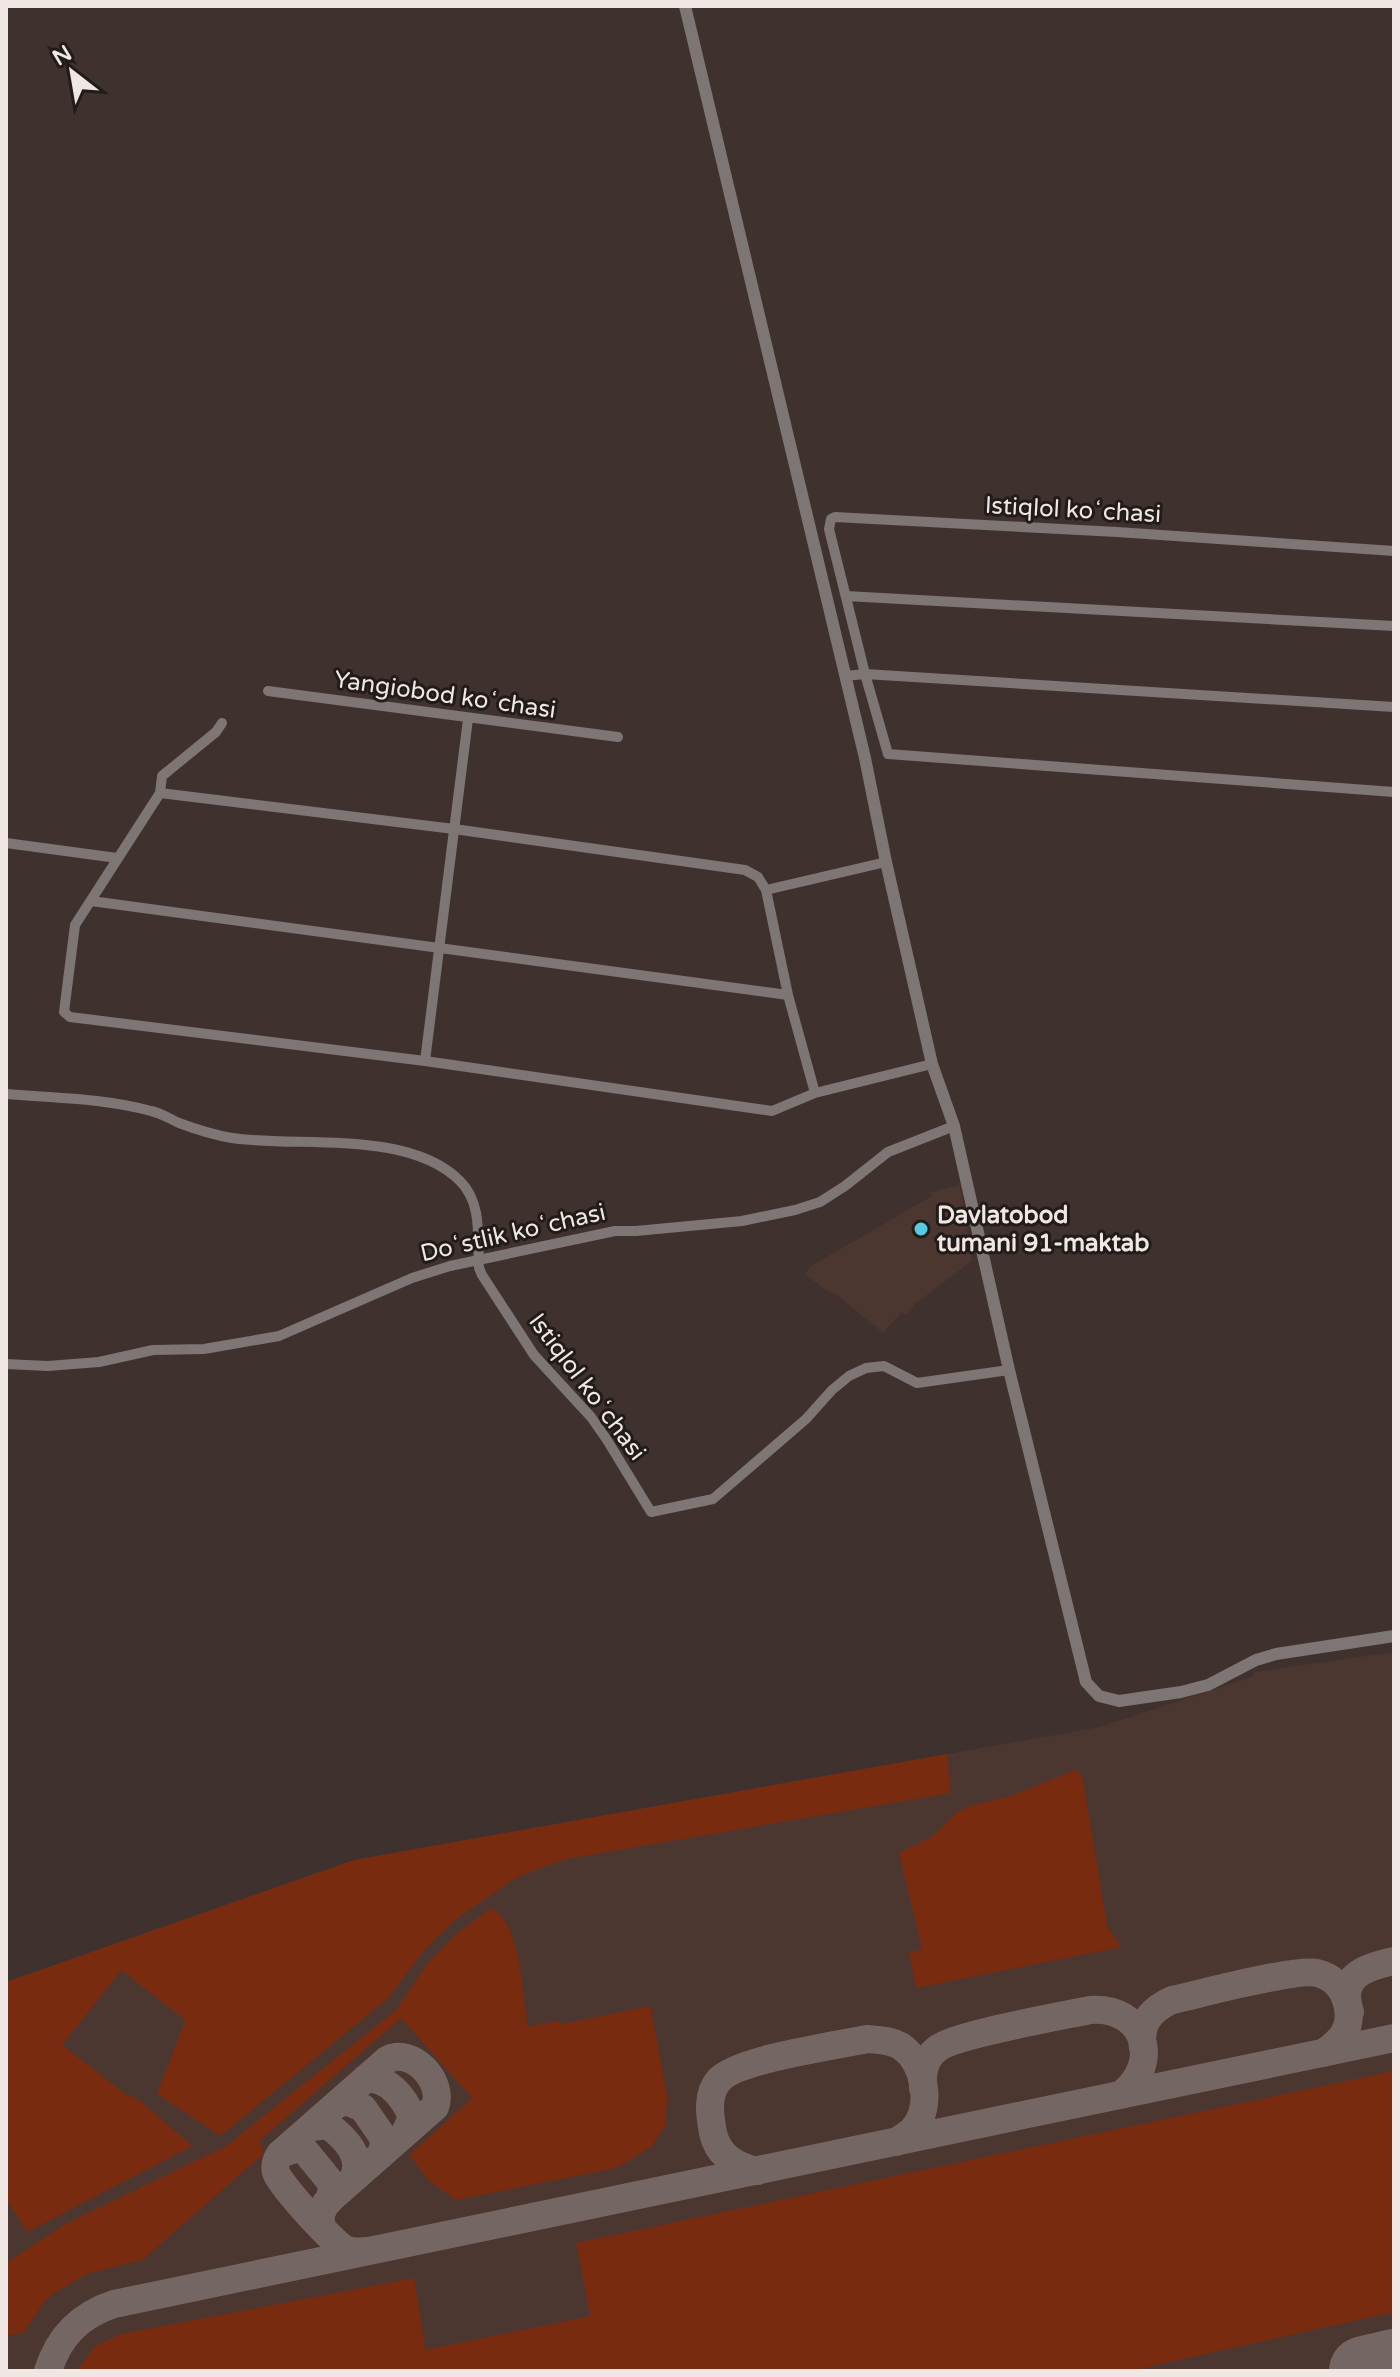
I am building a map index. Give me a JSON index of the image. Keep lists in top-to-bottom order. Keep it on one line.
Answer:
{"streets":{"street":["Istiqlol koʻchasi","Yangiobod koʻchasi","Doʻstlik koʻchasi"]},"crossings":[["Istiqlol koʻchasi","Doʻstlik koʻchasi"]],"places":["Davlatobod tumani 91-maktab"],"north":"top left"}
